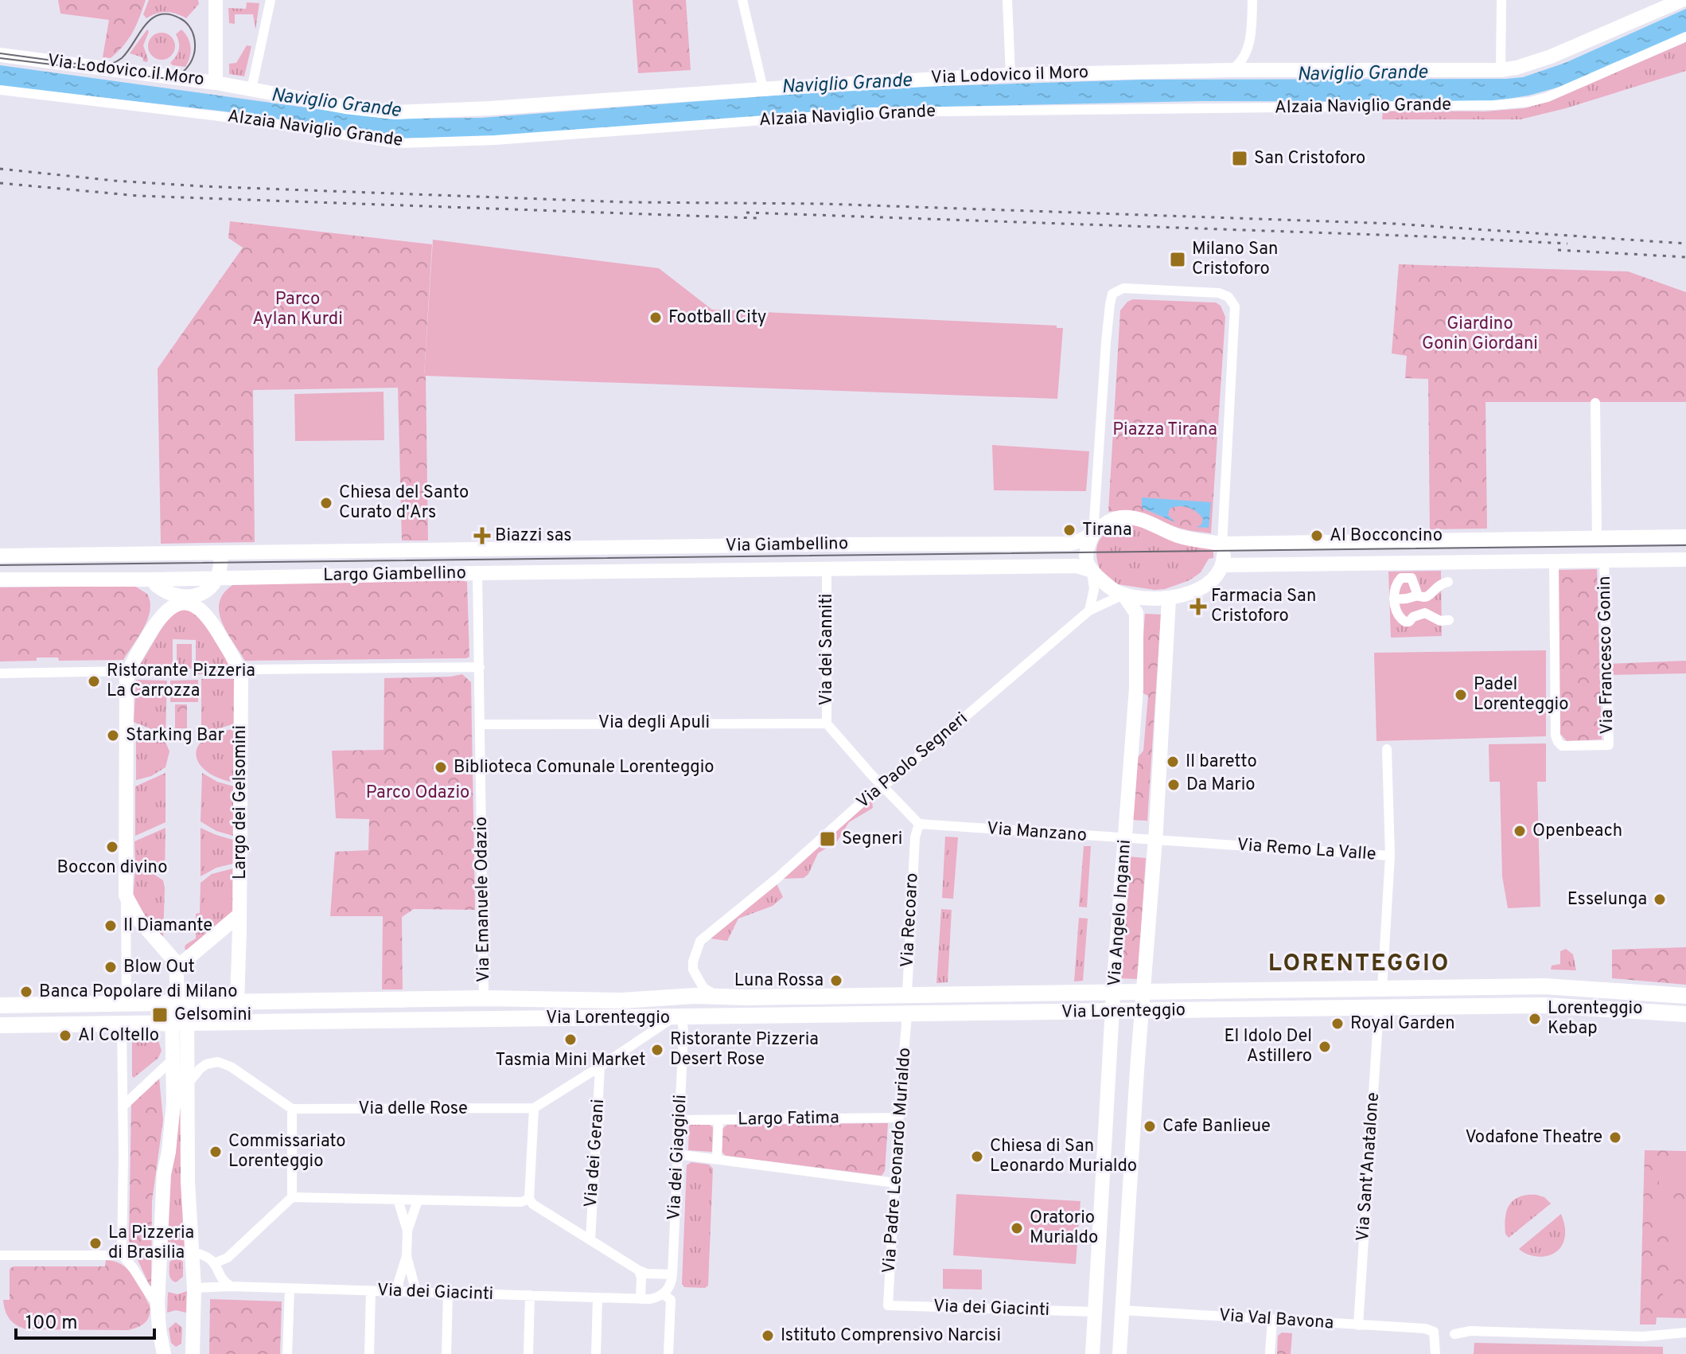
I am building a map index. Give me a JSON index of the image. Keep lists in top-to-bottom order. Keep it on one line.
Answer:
{"streets":{"main road":["Via Lorenteggio"],"street":["Via Lodovico il Moro","Alzaia Naviglio Grande","Via Giambellino","Largo Giambellino","Via dei Sanniti","Via Francesco Gonin","Via degli Apuli","Via Paolo Segneri","Largo dei Gelsomini","Via Manzano","Via Remo La Valle","Via Emanuele Odazio","Via Angelo Inganni","Via Recoaro","Via delle Rose","Largo Fatima","Via dei Gerani","Via dei Giaggioli","Via Padre Leonardo Murialdo","Via Sant'Anatalone","Via dei Giacinti","Via Val Bavona"]},"crossings":[["Via Giambellino","Largo Giambellino"],["Via Giambellino","Via dei Sanniti"],["Largo Giambellino","Via degli Apuli"],["Largo Giambellino","Largo dei Gelsomini"],["Largo Giambellino","Via Emanuele Odazio"],["Via dei Sanniti","Via degli Apuli"],["Via dei Sanniti","Via Paolo Segneri"],["Via degli Apuli","Via Emanuele Odazio"],["Via Paolo Segneri","Via Angelo Inganni"],["Via Paolo Segneri","Via Lorenteggio"],["Largo dei Gelsomini","Via Lorenteggio"],["Via Manzano","Via Remo La Valle"],["Via Manzano","Via Angelo Inganni"],["Via Manzano","Via Recoaro"],["Via Remo La Valle","Via Angelo Inganni"],["Via Emanuele Odazio","Via Lorenteggio"],["Via Angelo Inganni","Via Lorenteggio"],["Via Angelo Inganni","Via dei Giacinti"],["Via Angelo Inganni","Via Val Bavona"],["Via Recoaro","Via Lorenteggio"],["Via Lorenteggio","Via dei Giaggioli"],["Via Lorenteggio","Via Padre Leonardo Murialdo"],["Via Lorenteggio","Via Sant'Anatalone"],["Largo Fatima","Via dei Giaggioli"],["Largo Fatima","Via Padre Leonardo Murialdo"],["Via dei Giaggioli","Via dei Giacinti"],["Via Padre Leonardo Murialdo","Via dei Giacinti"],["Via Sant'Anatalone","Via Val Bavona"]],"districts":["LORENTEGGIO"],"water":["Naviglio Grande"],"parks":["Parco Aylan Kurdi","Giardino Gonin Giordani","Piazza Tirana","Parco Odazio"],"places":{"transit":["San Cristoforo","Milano San Cristoforo","Segneri","Gelsomini"],"other":["Football City","Chiesa del Santo Curato d'Ars","Tirana","Al Bocconcino","Ristorante Pizzeria La Carrozza","Padel Lorenteggio","Starking Bar","Il baretto","Biblioteca Comunale Lorenteggio","Da Mario","Openbeach","Boccon divino","Esselunga","Il Diamante","Blow Out","Luna Rossa","Banca Popolare di Milano","Lorenteggio Kebap","Royal Garden","Al Coltello","Tasmia Mini Market","El Idolo Del Astillero","Ristorante Pizzeria Desert Rose","Cafe Banlieue","Vodafone Theatre","Commissariato Lorenteggio","Chiesa di San Leonardo Murialdo","Oratorio Murialdo","La Pizzeria di Brasilia","Istituto Comprensivo Narcisi"],"health":["Biazzi sas","Farmacia San Cristoforo"]},"scale_bar":"100 m"}
